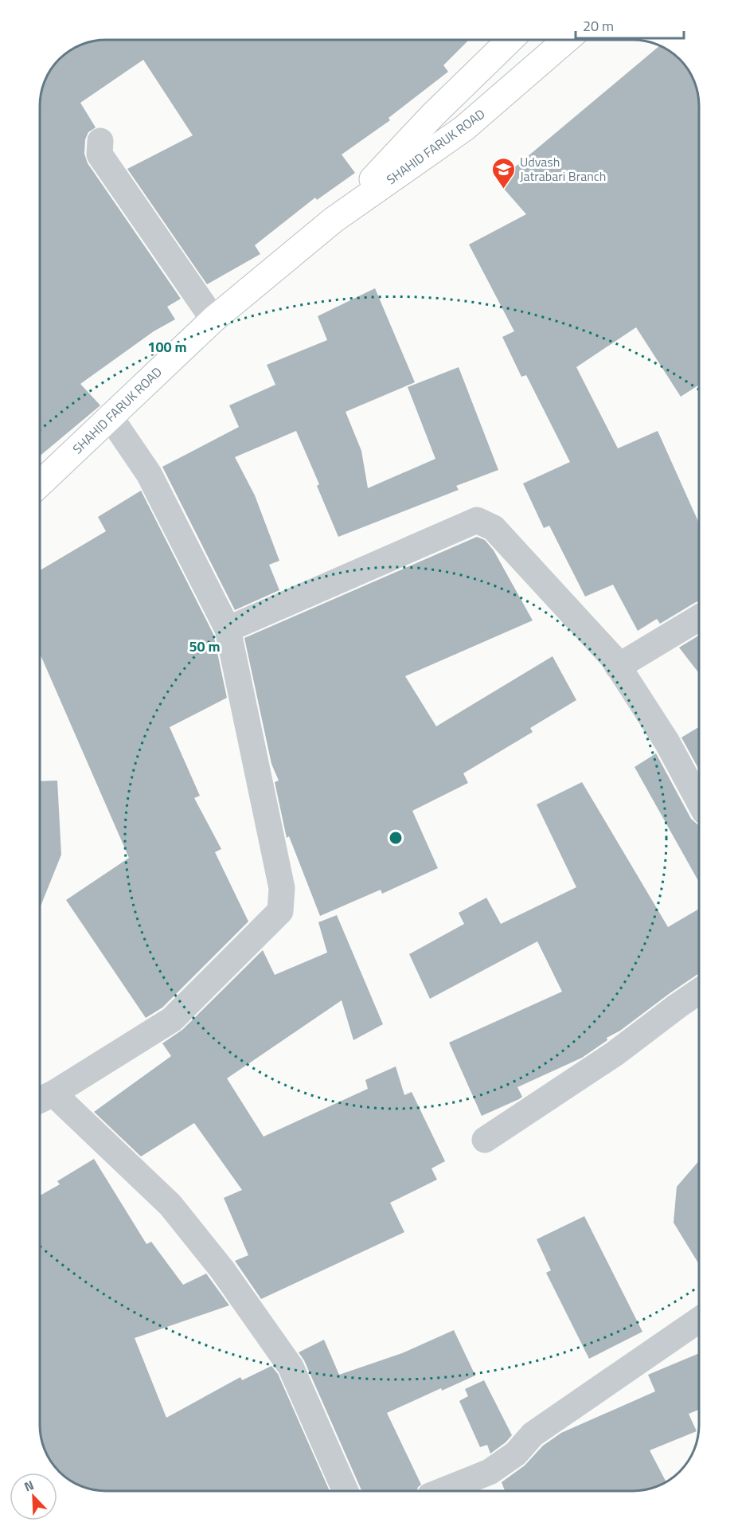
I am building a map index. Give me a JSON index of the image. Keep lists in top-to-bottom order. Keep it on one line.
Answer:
{"streets":{"main road":["SHAHID FARUK ROAD"]},"places":{"school or university":["Udvash Jatrabari Branch"]},"scale_bar":"20 m","north":"top left","rings":["100 m","50 m"]}
